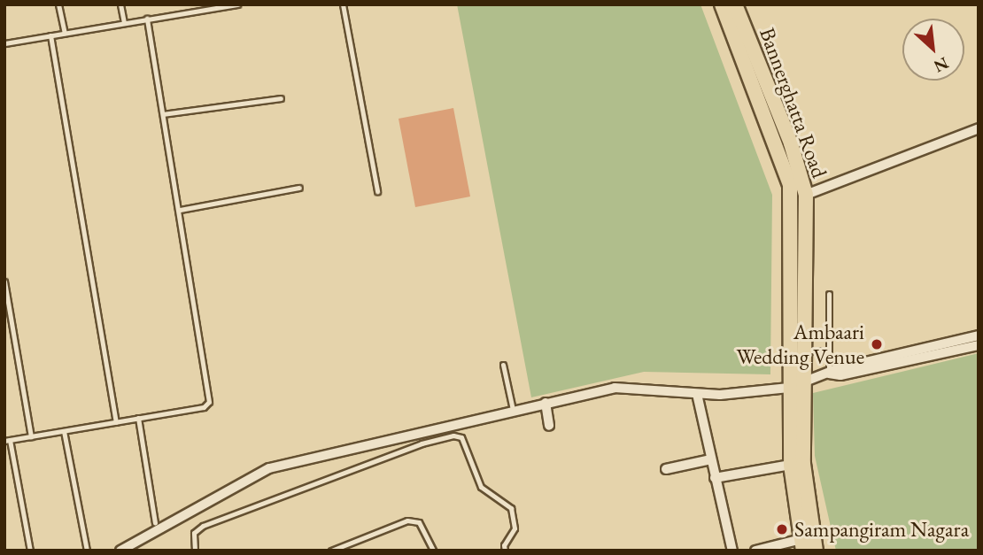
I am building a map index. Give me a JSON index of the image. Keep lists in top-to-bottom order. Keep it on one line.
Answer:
{"streets":{"main road":["Bannerghatta Road"]},"places":["Ambaari Wedding Venue","Sampangiram Nagara"],"north":"bottom right"}
